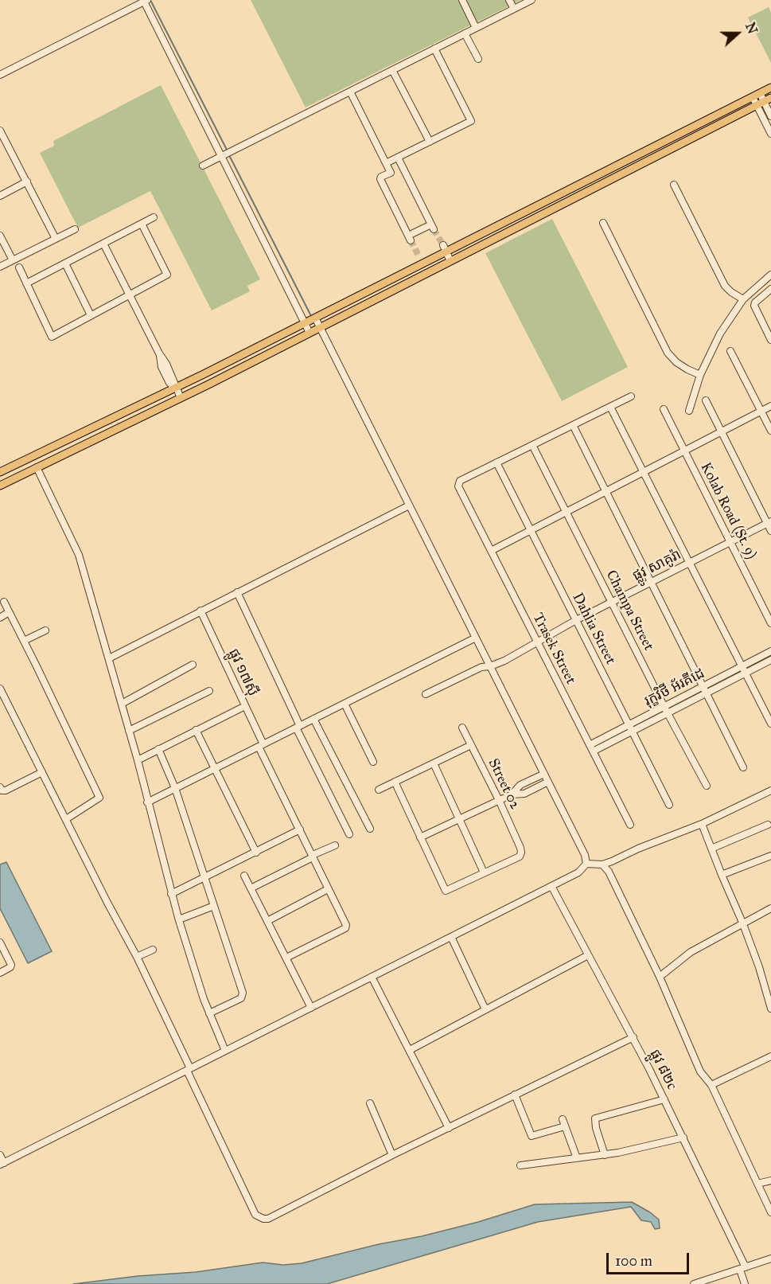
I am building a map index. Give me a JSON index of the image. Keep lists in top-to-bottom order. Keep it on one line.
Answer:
{"streets":{"street":["Kolab Road (St. 9)","ផ្លូវ សាគូរ៉ា","Champa Street","Dahlia Street","Trasek Street","ផ្លូវ ១៧ស៊ី","រុក្ខវិថី អ័រគីដេ","Street 02","ផ្លូវ ៨២c"]},"crossings":[["Kolab Road (St. 9)","ផ្លូវ សាគូរ៉ា"],["ផ្លូវ សាគូរ៉ា","Champa Street"],["ផ្លូវ សាគូរ៉ា","Dahlia Street"],["ផ្លូវ សាគូរ៉ា","Trasek Street"],["Champa Street","រុក្ខវិថី អ័រគីដេ"],["Dahlia Street","Trasek Street"],["Dahlia Street","រុក្ខវិថី អ័រគីដេ"],["Trasek Street","រុក្ខវិថី អ័រគីដេ"]],"scale_bar":"100 m","north":"right"}
